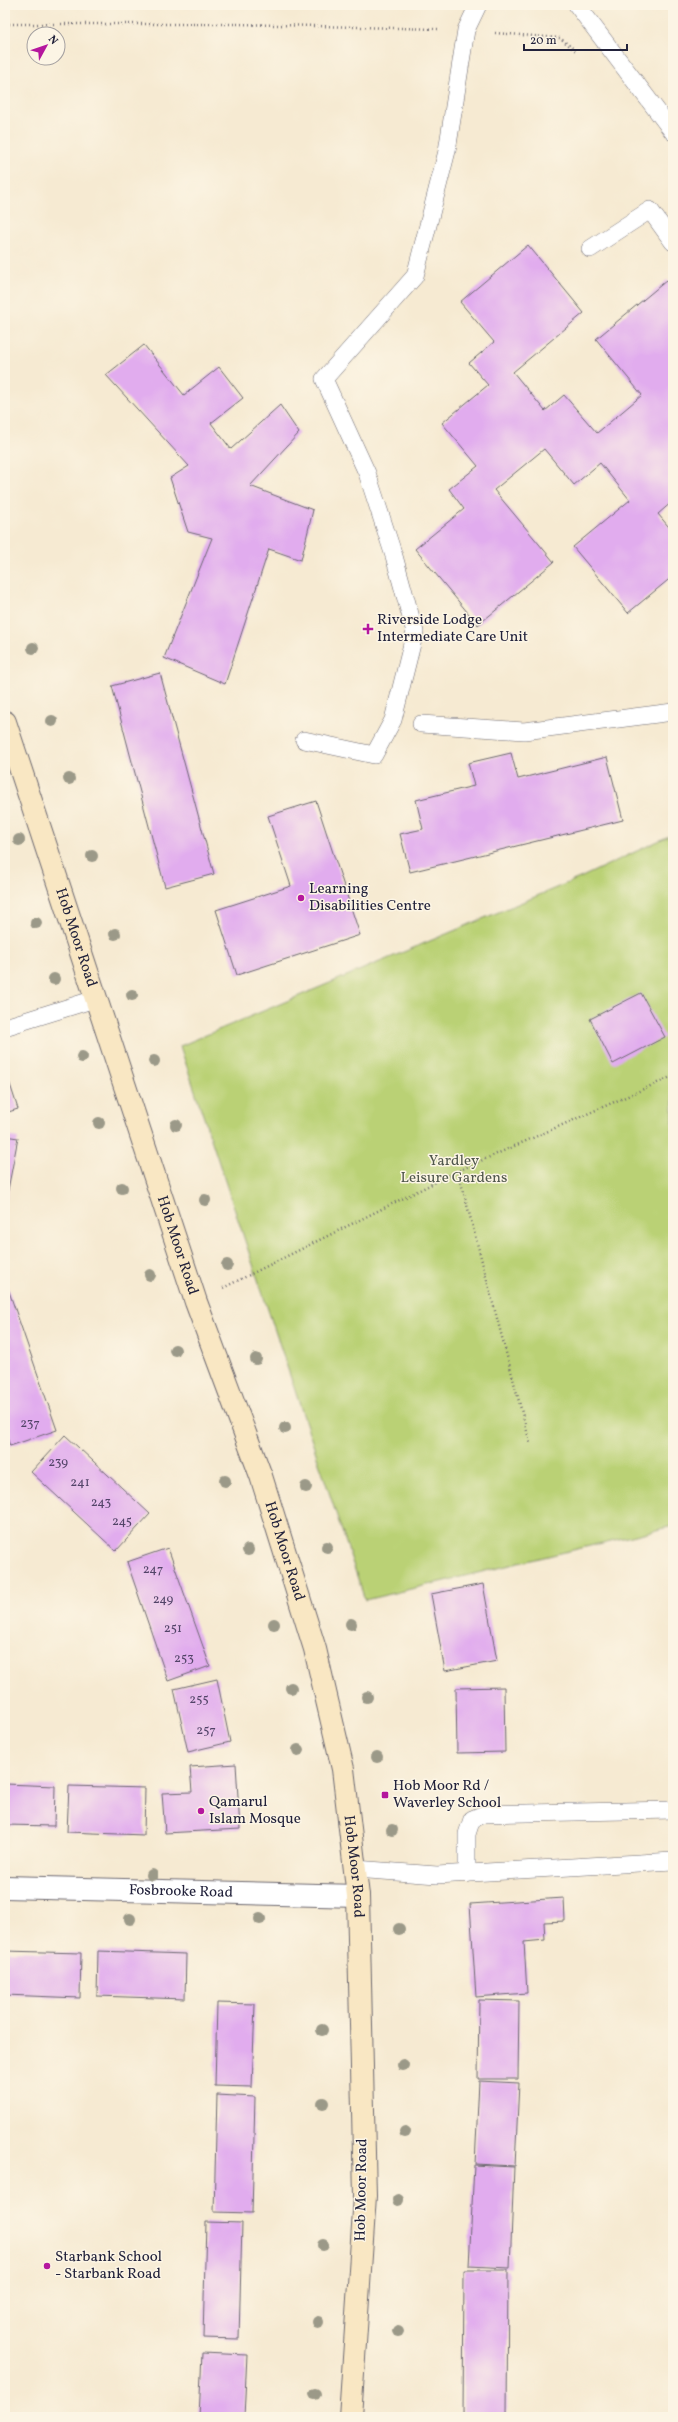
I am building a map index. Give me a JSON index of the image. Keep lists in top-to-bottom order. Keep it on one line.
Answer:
{"streets":{"street":["Hob Moor Road","Fosbrooke Road"]},"crossings":[["Hob Moor Road","Fosbrooke Road"]],"parks":["Yardley Leisure Gardens"],"places":{"health":["Riverside Lodge Intermediate Care Unit"],"other":["Learning Disabilities Centre","Qamarul Islam Mosque","Starbank School - Starbank Road"],"transit":["Hob Moor Rd / Waverley School"]},"house_numbers":["237","239","241","243","245","247","249","251","253","255","257"],"scale_bar":"20 m","north":"top right"}
